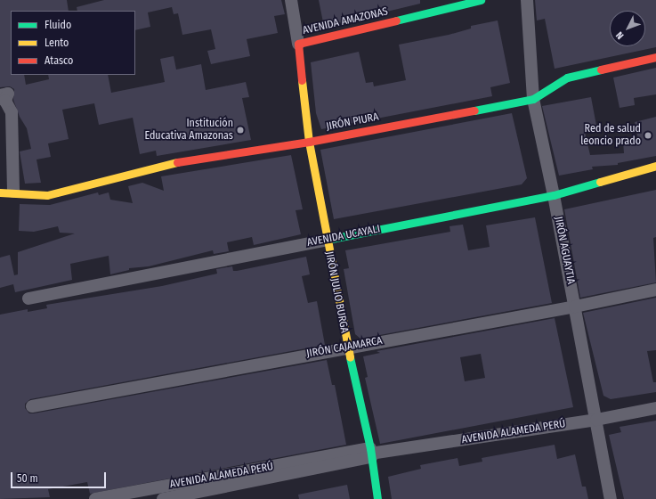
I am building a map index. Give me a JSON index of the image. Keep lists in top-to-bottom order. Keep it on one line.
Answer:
{"streets":{"street":["AVENIDA AMAZONAS","JIRÓN PIURA","AVENIDA UCAYALI","JIRÓN AGUAYTIA","JIRÓN JULIO BURGA","JIRÓN CAJAMARCA","AVENIDA ALAMEDA PERÚ"]},"crossings":[["AVENIDA AMAZONAS","JIRÓN JULIO BURGA"],["JIRÓN PIURA","JIRÓN AGUAYTIA"],["JIRÓN PIURA","JIRÓN JULIO BURGA"],["AVENIDA UCAYALI","JIRÓN AGUAYTIA"],["AVENIDA UCAYALI","JIRÓN JULIO BURGA"],["JIRÓN AGUAYTIA","JIRÓN CAJAMARCA"],["JIRÓN AGUAYTIA","AVENIDA ALAMEDA PERÚ"],["JIRÓN JULIO BURGA","JIRÓN CAJAMARCA"],["JIRÓN JULIO BURGA","AVENIDA ALAMEDA PERÚ"]],"places":["Institución Educativa Amazonas","Red de salud leoncio prado"],"legend":["Fluido","Lento","Atasco"],"scale_bar":"50 m","north":"bottom left"}
